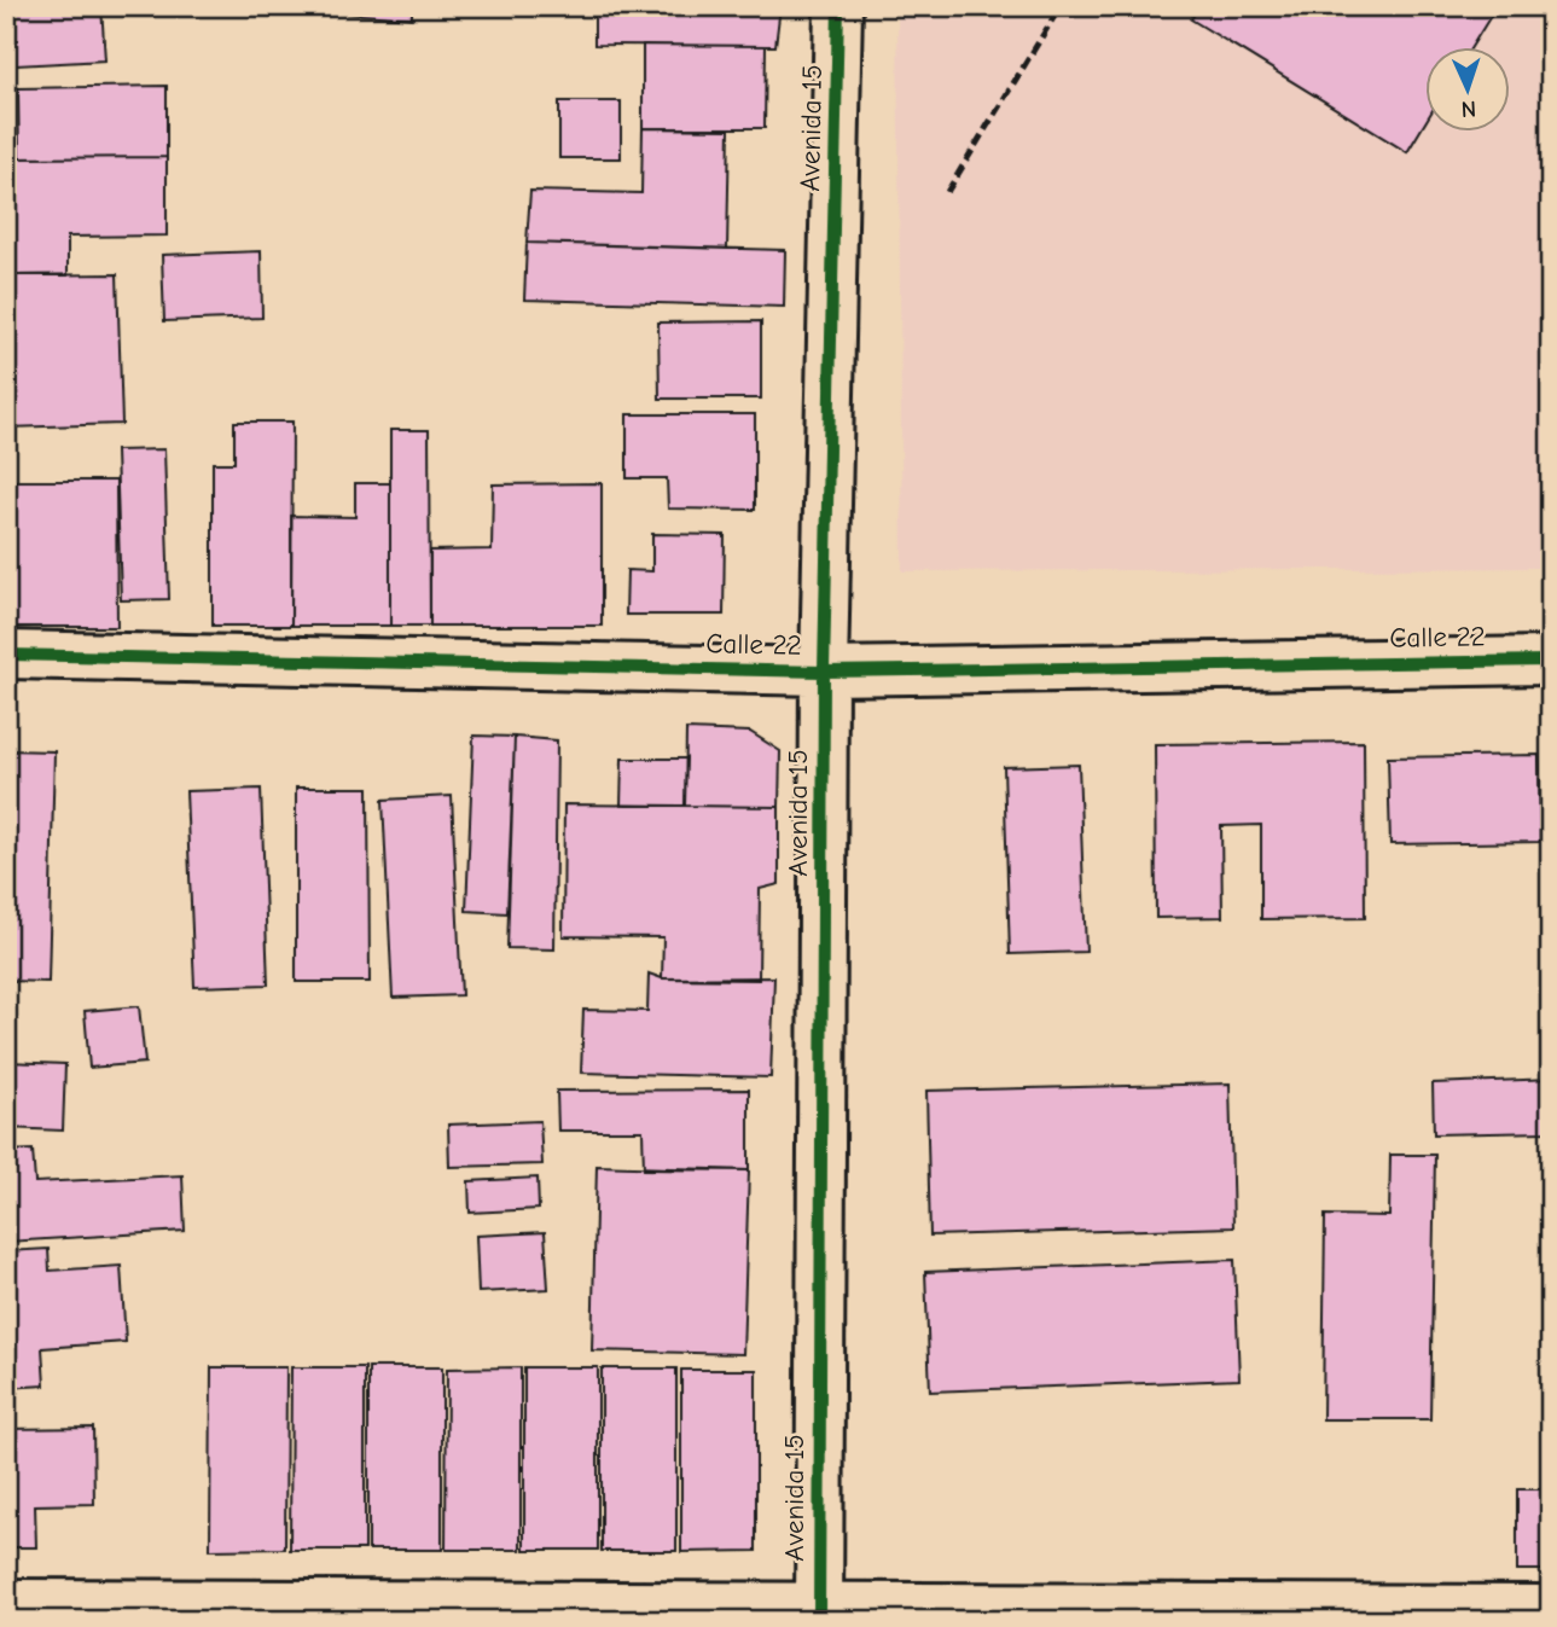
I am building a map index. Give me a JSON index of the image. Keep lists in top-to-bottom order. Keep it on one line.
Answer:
{"streets":{"street":["Avenida 15","Calle 22"]},"crossings":[["Avenida 15","Calle 22"]],"north":"bottom"}
